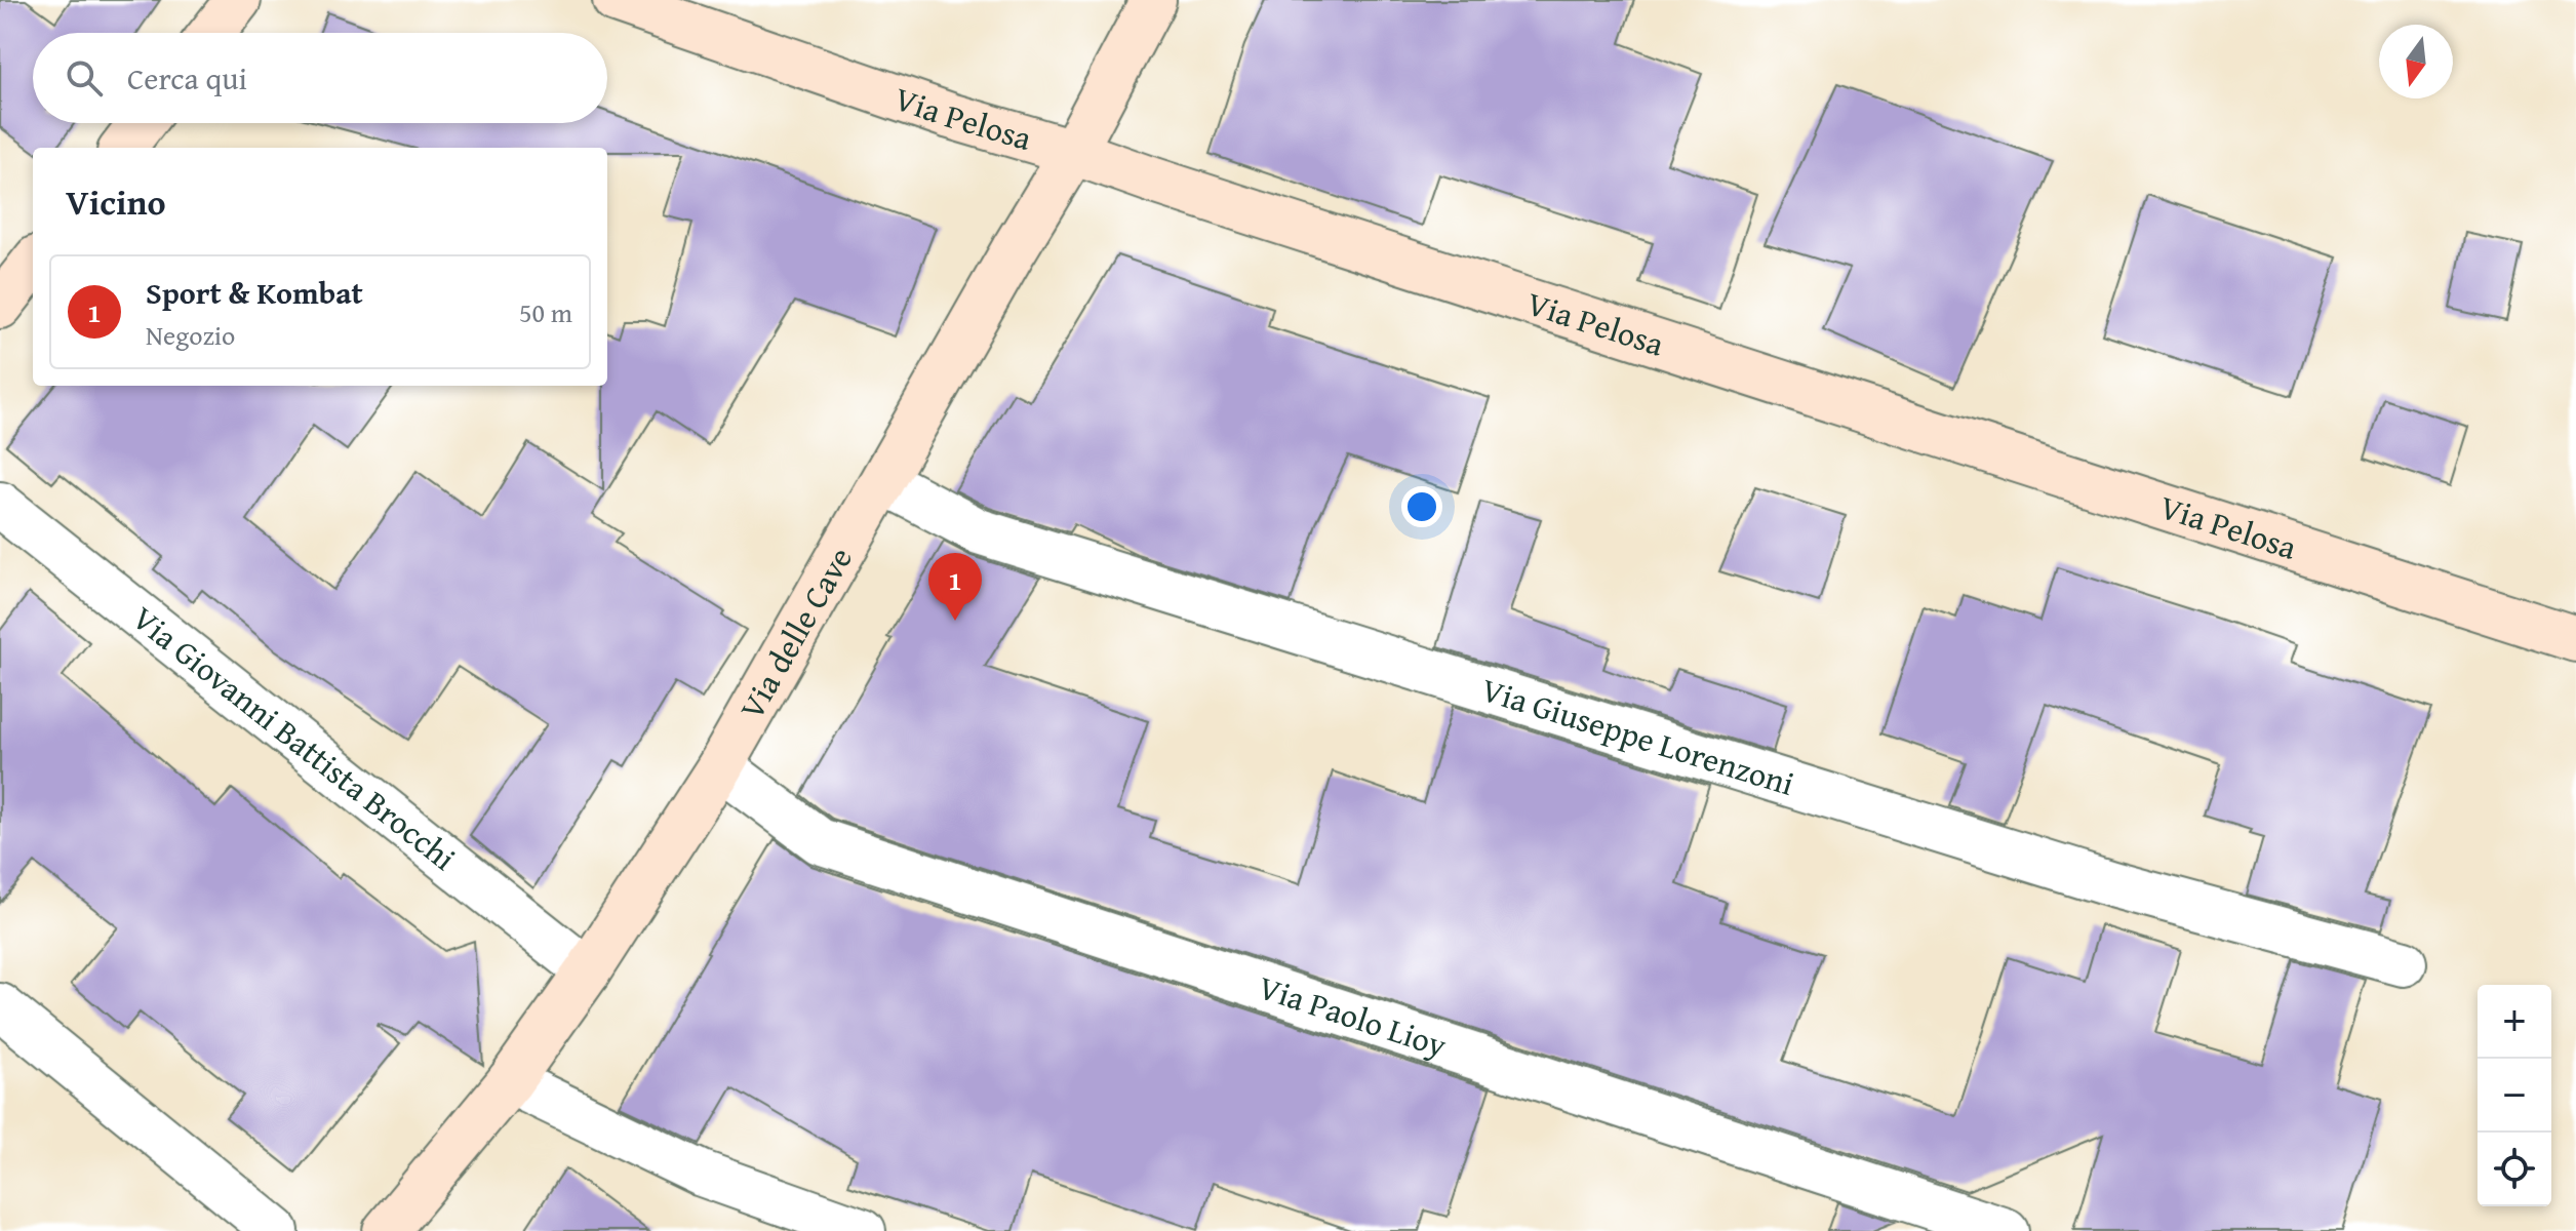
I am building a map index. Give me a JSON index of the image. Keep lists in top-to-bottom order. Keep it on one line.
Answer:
{"streets":{"street":["Via Pelosa","Via delle Cave","Via Giuseppe Lorenzoni","Via Giovanni Battista Brocchi","Via Paolo Lioy"]},"crossings":[["Via Pelosa","Via delle Cave"],["Via delle Cave","Via Giuseppe Lorenzoni"],["Via delle Cave","Via Giovanni Battista Brocchi"],["Via delle Cave","Via Paolo Lioy"]],"north":"bottom","page":{"search":"Cerca qui","heading":"Vicino","list":[{"mark":"1","name":"Sport & Kombat","note":"Negozio","value":"50 m"}],"pins":"1","map_buttons":["+","−"]}}
